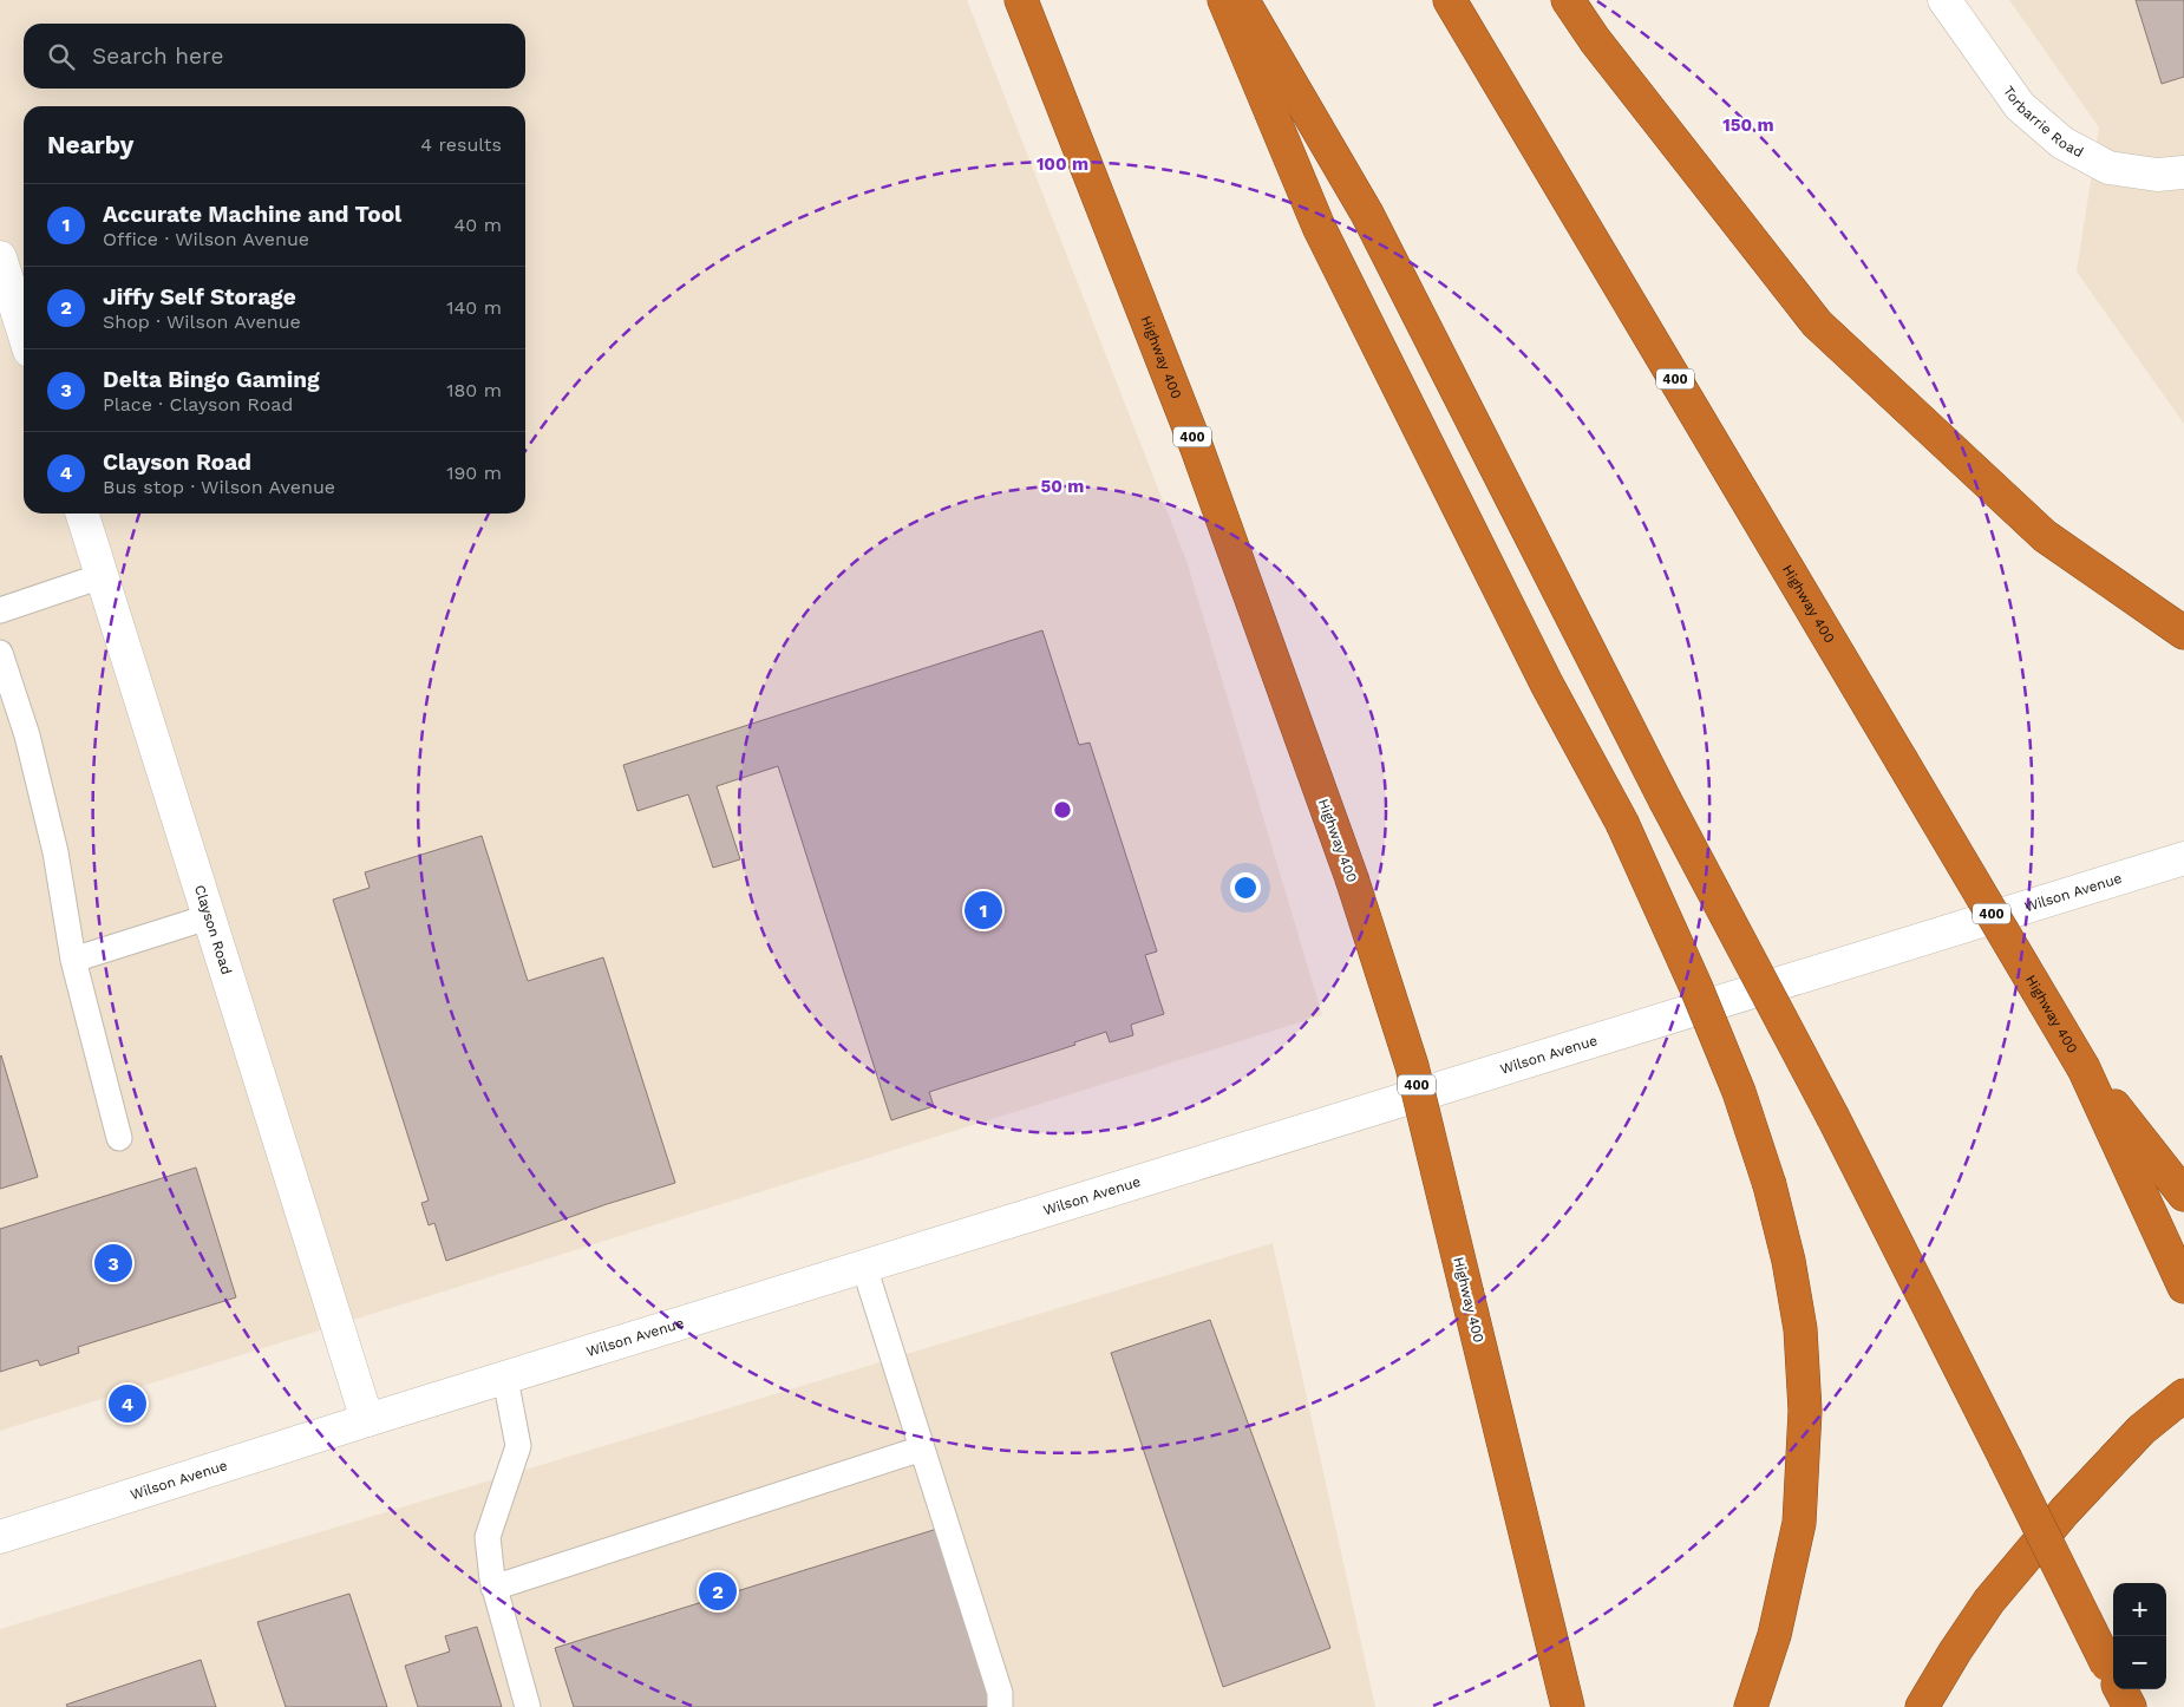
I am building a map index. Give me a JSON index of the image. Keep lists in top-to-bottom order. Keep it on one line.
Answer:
{"streets":{"highway":["Highway 400","400"],"main road":["Torbarrie Road","Wilson Avenue","Clayson Road"]},"crossings":[["Wilson Avenue","Clayson Road"]],"page":{"search":"Search here","heading":["Nearby","4 results"],"list":[{"mark":"1","name":"Accurate Machine and Tool","note":"Office · Wilson Avenue","value":"40 m"},{"mark":"2","name":"Jiffy Self Storage","note":"Shop · Wilson Avenue","value":"140 m"},{"mark":"3","name":"Delta Bingo Gaming","note":"Place · Clayson Road","value":"180 m"},{"mark":"4","name":"Clayson Road","note":"Bus stop · Wilson Avenue","value":"190 m"}],"pins":["1","3","4","2"],"map_buttons":["+","−"]},"rings":["150 m","100 m","50 m"]}
